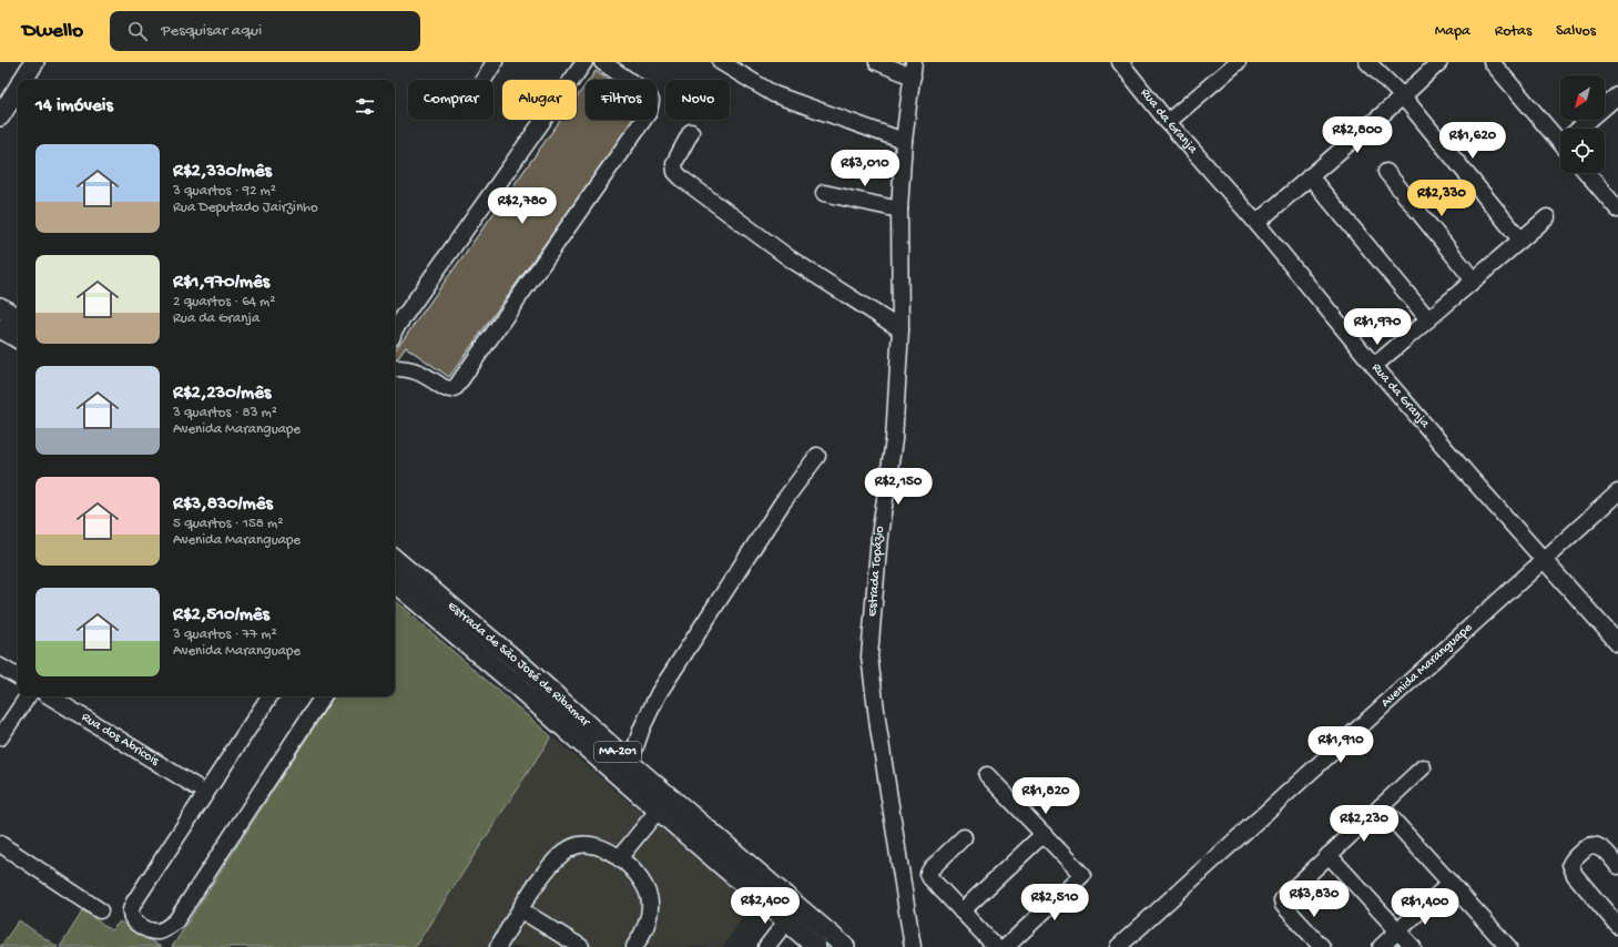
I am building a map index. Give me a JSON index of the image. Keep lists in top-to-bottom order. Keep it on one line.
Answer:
{"streets":{"main road":["Estrada de São José de Ribamar","MA-201"],"street":["Rua da Granja","Estrada Topázio","Avenida Maranguape","Rua dos Abricois"]},"crossings":[["Rua da Granja","Avenida Maranguape"]],"north":"bottom left","page":{"header":"Dwello","search":"Pesquisar aqui","nav":["Mapa","Rotas","Salvos"],"chip":["Comprar","Alugar","Filtros","Novo"],"heading":"14 imóveis","price":["R$2,800","R$1,620","R$3,010","R$2,330","R$2,780","R$1,970","R$2,150","R$1,910","R$1,820","R$2,230","R$3,830","R$2,510","R$2,400","R$1,400"],"list":[{"name":"R$2,330/mês","note":"3 quartos · 92 m² · Rua Deputado Jairzinho"},{"name":"R$1,970/mês","note":"2 quartos · 64 m² · Rua da Granja"},{"name":"R$2,230/mês","note":"3 quartos · 83 m² · Avenida Maranguape"},{"name":"R$3,830/mês","note":"5 quartos · 158 m² · Avenida Maranguape"},{"name":"R$2,510/mês","note":"3 quartos · 77 m² · Avenida Maranguape"}]}}
